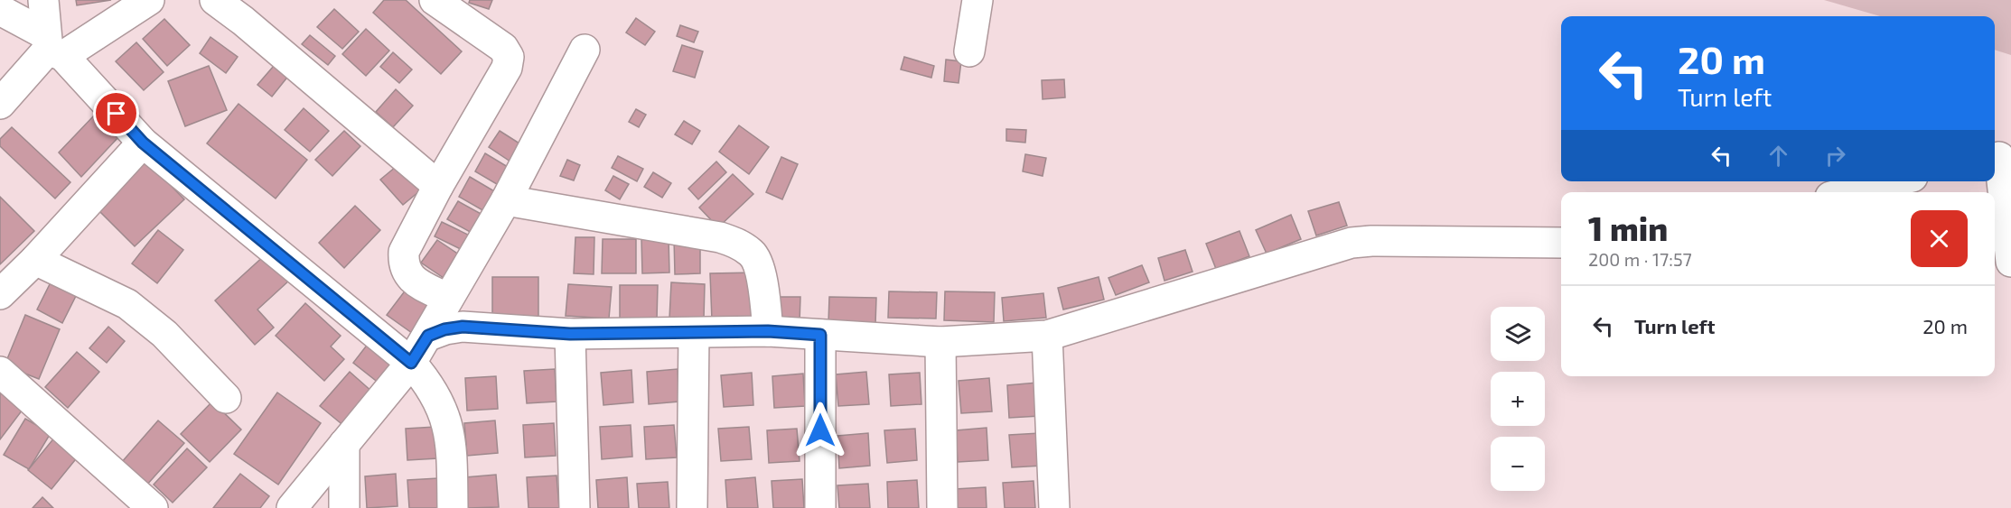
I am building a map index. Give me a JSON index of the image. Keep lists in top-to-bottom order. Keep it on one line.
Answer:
{"page":{"turn":["20 m","Turn left"],"heading":["1 min","200 m · 17:57"],"list":[{"name":"Turn left","value":"20 m"}],"map_buttons":["+","−"]}}
